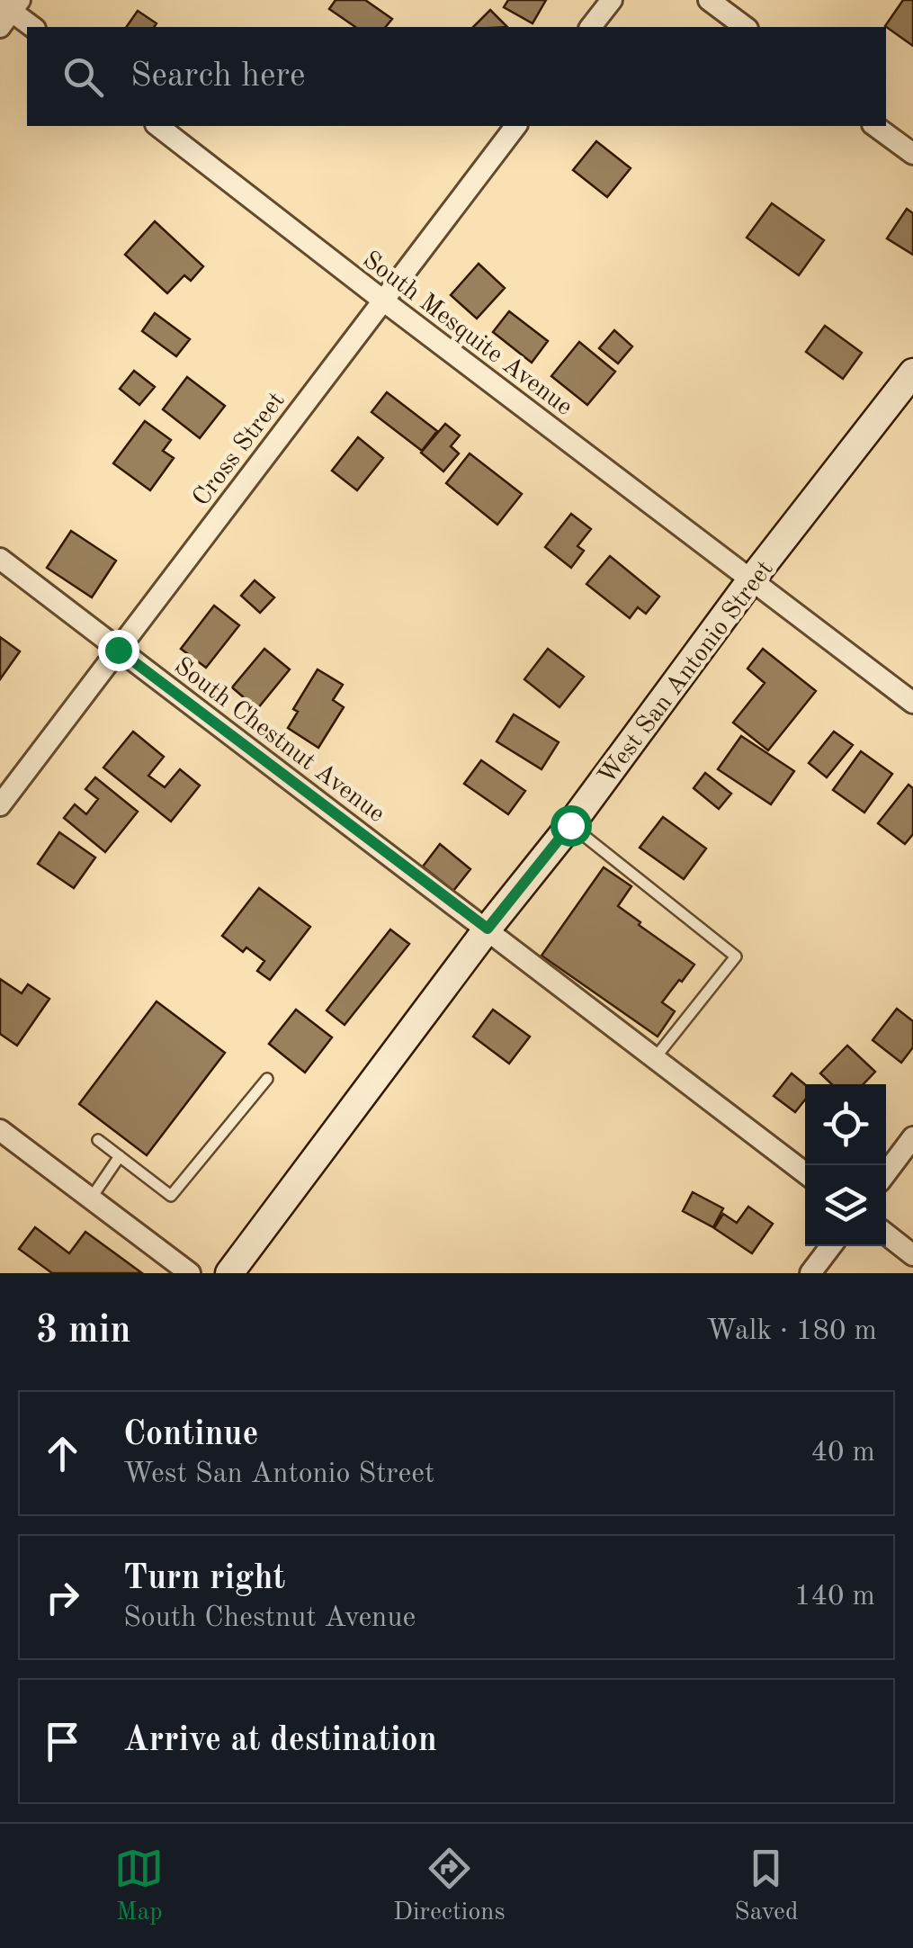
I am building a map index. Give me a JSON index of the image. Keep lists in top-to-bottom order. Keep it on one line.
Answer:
{"streets":{"main road":["West San Antonio Street"],"street":["South Mesquite Avenue","Cross Street","South Chestnut Avenue"]},"crossings":[["South Mesquite Avenue","Cross Street"],["South Mesquite Avenue","West San Antonio Street"],["Cross Street","South Chestnut Avenue"],["West San Antonio Street","South Chestnut Avenue"]],"page":{"search":"Search here","heading":["3 min","Walk · 180 m"],"list":[["Continue","West San Antonio Street","40 m"],["Turn right","South Chestnut Avenue","140 m"],"Arrive at destination"],"nav":["Map","Directions","Saved"]}}
